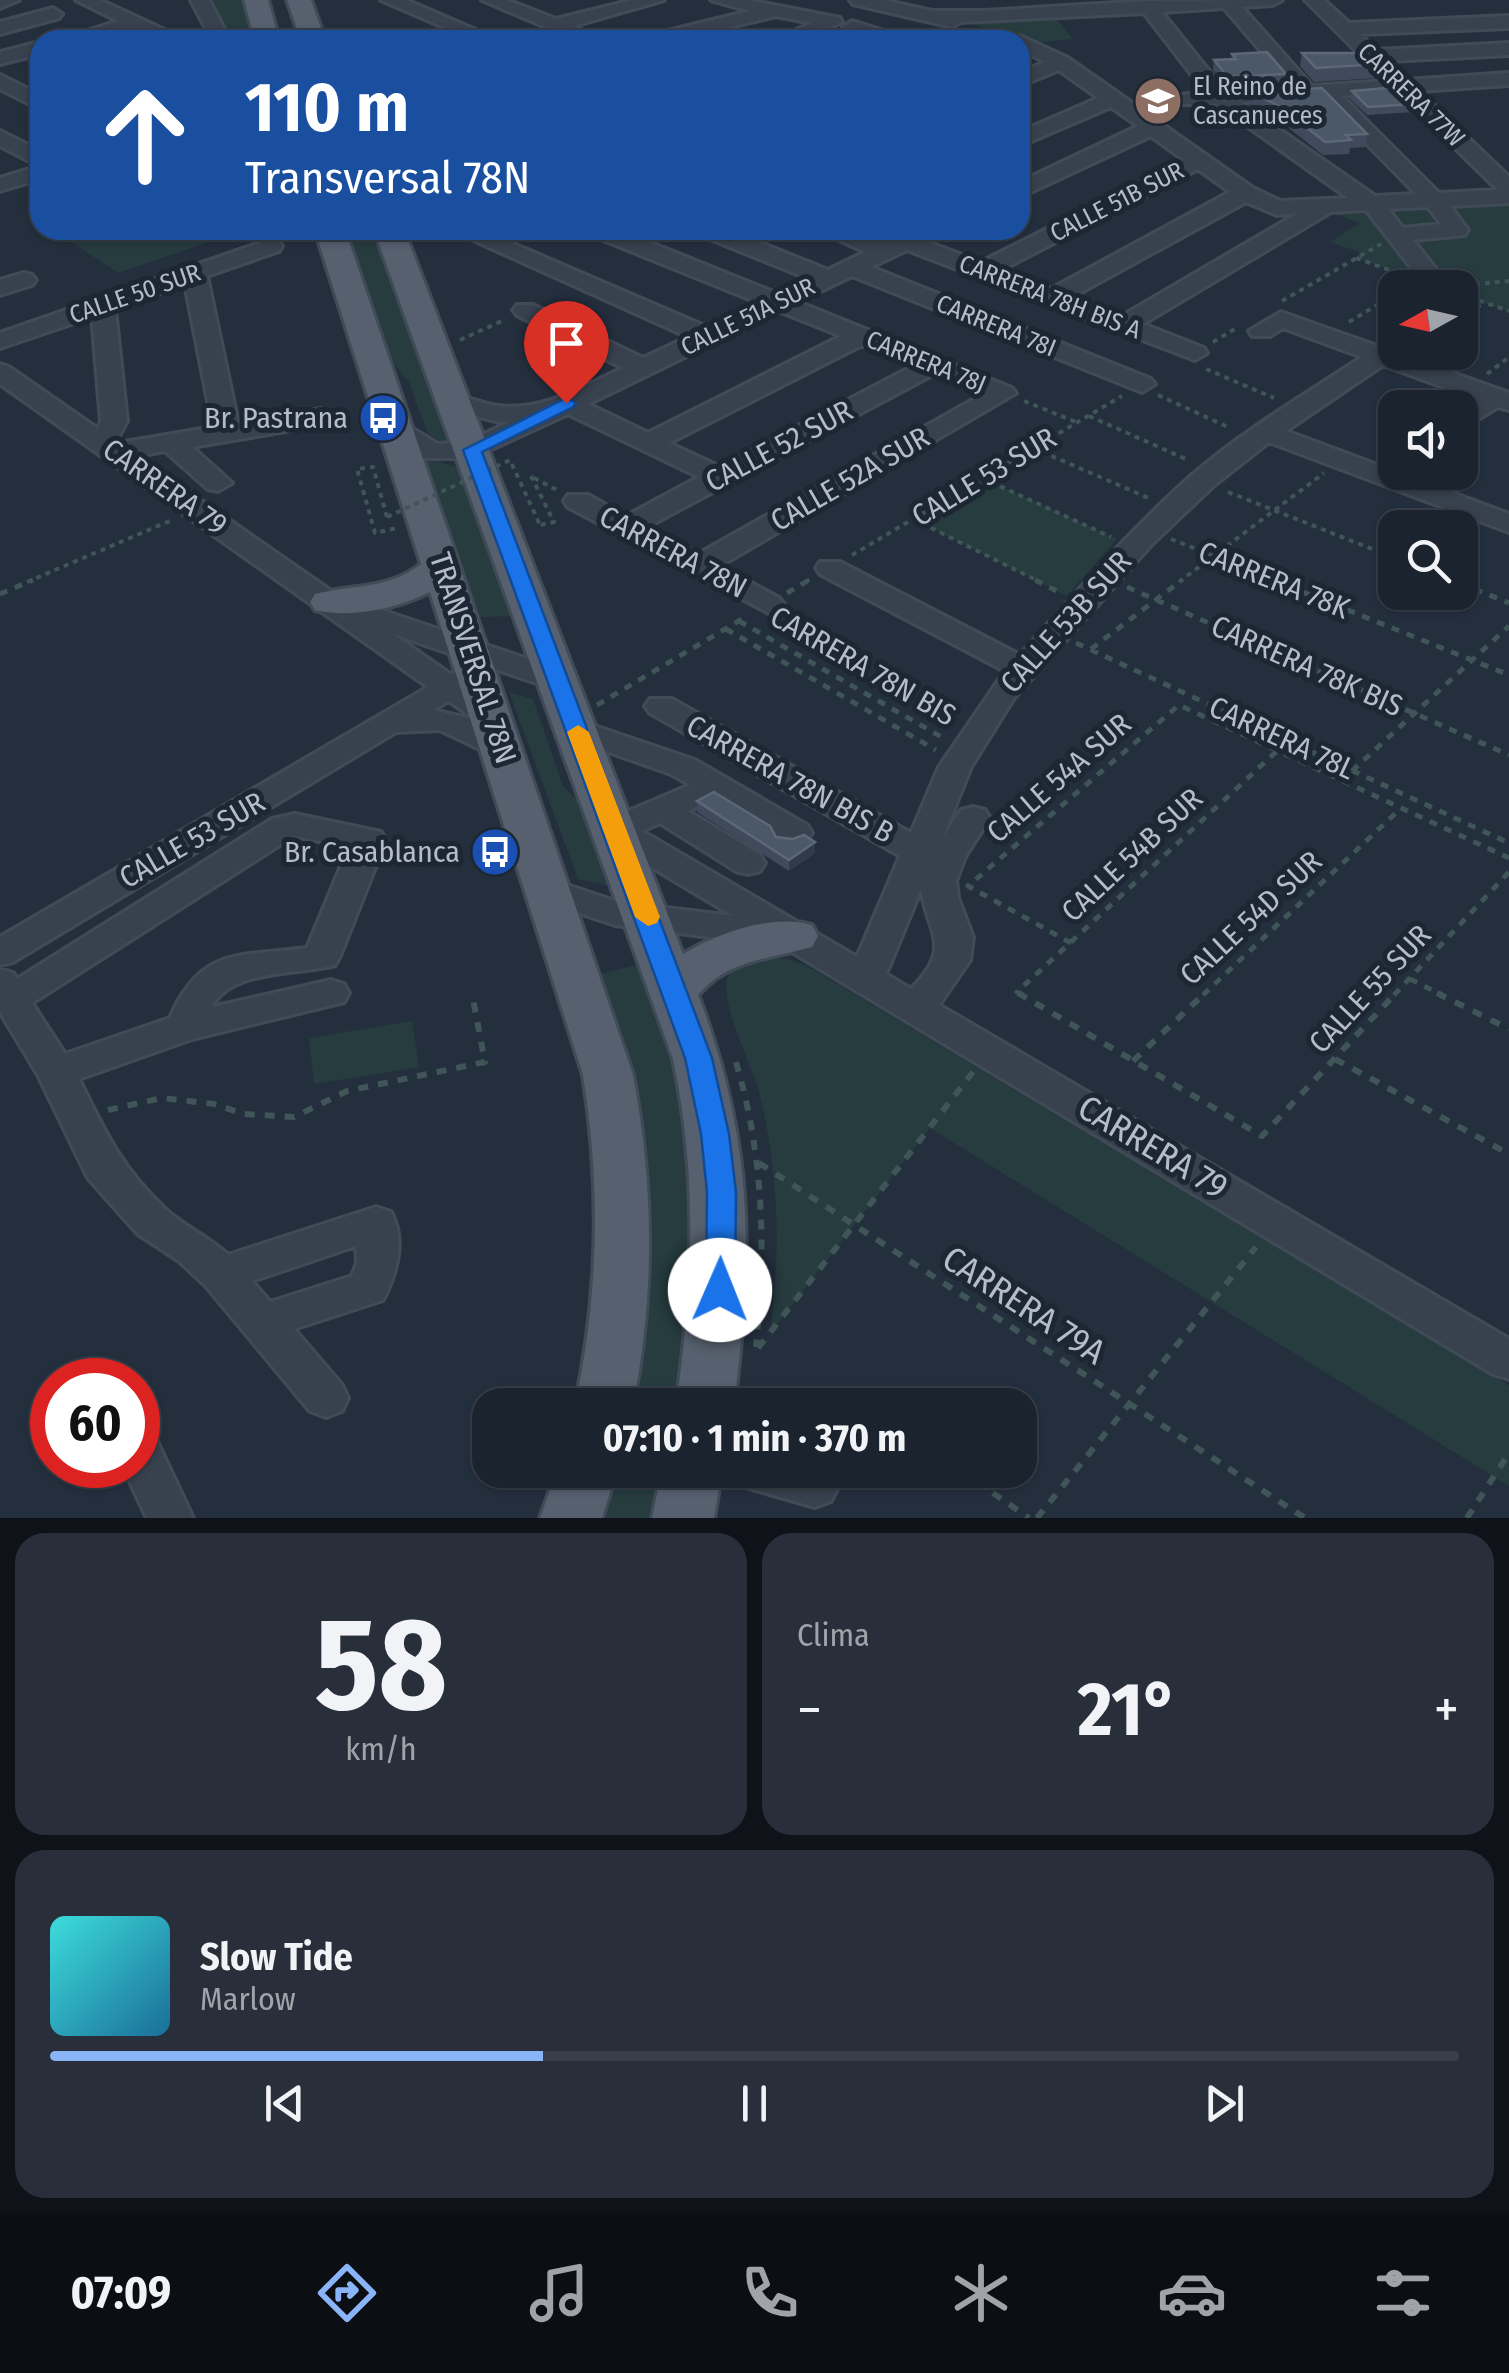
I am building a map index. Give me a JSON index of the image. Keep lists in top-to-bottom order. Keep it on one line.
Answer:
{"streets":{"main road":["TRANSVERSAL 78N"],"street":["CARRERA 77W","CALLE 51B SUR","CALLE 50 SUR","CARRERA 78H BIS A","CALLE 51A SUR","CARRERA 78I","CARRERA 78J","CALLE 52 SUR","CALLE 53 SUR","CALLE 52A SUR","CARRERA 79","CARRERA 78N","CALLE 53B SUR","CARRERA 78N BIS B"],"path":["CARRERA 78K","CARRERA 78N BIS","CARRERA 78K BIS","CARRERA 78L","CALLE 54A SUR","CALLE 54B SUR","CALLE 54D SUR","CALLE 55 SUR","CARRERA 79A"]},"crossings":[["CALLE 51B SUR","CARRERA 78H BIS A"],["CARRERA 78H BIS A","CALLE 51A SUR"],["CALLE 51A SUR","CARRERA 78I"],["CALLE 51A SUR","CARRERA 78J"],["CARRERA 78I","CALLE 53 SUR"],["CARRERA 78J","CALLE 52 SUR"],["CARRERA 78J","CALLE 53 SUR"],["CARRERA 78J","CALLE 52A SUR"],["CALLE 52 SUR","CARRERA 78N"],["CALLE 53 SUR","CARRERA 79"],["CALLE 53 SUR","CARRERA 78N"],["CALLE 53 SUR","CARRERA 78K"],["CALLE 53 SUR","TRANSVERSAL 78N"],["CALLE 53 SUR","CARRERA 78N BIS"],["CALLE 52A SUR","CARRERA 78N"],["CARRERA 79","CALLE 53B SUR"],["CARRERA 79","TRANSVERSAL 78N"],["CARRERA 78K","CALLE 53B SUR"],["CALLE 53B SUR","CARRERA 78N BIS"],["CALLE 53B SUR","CARRERA 78K BIS"],["CALLE 53B SUR","CARRERA 78L"],["CALLE 53B SUR","CARRERA 78N BIS B"],["CALLE 54A SUR","CALLE 54B SUR"],["CALLE 54B SUR","CALLE 54D SUR"],["CALLE 54B SUR","CALLE 55 SUR"],["CALLE 54D SUR","CALLE 55 SUR"]],"places":{"school or university":["El Reino de Cascanueces"],"bus stop":["Br. Pastrana","Br. Casablanca"]},"north":"left","page":{"turn":["110 m","Transversal 78N"],"limit":"60","trip":"07:10 · 1 min · 370 m","tile":[["58","km/h"],"Clima"],"heat":["−","21°","+"],"song":["Slow Tide","Marlow"],"tabs":"07:09"}}
